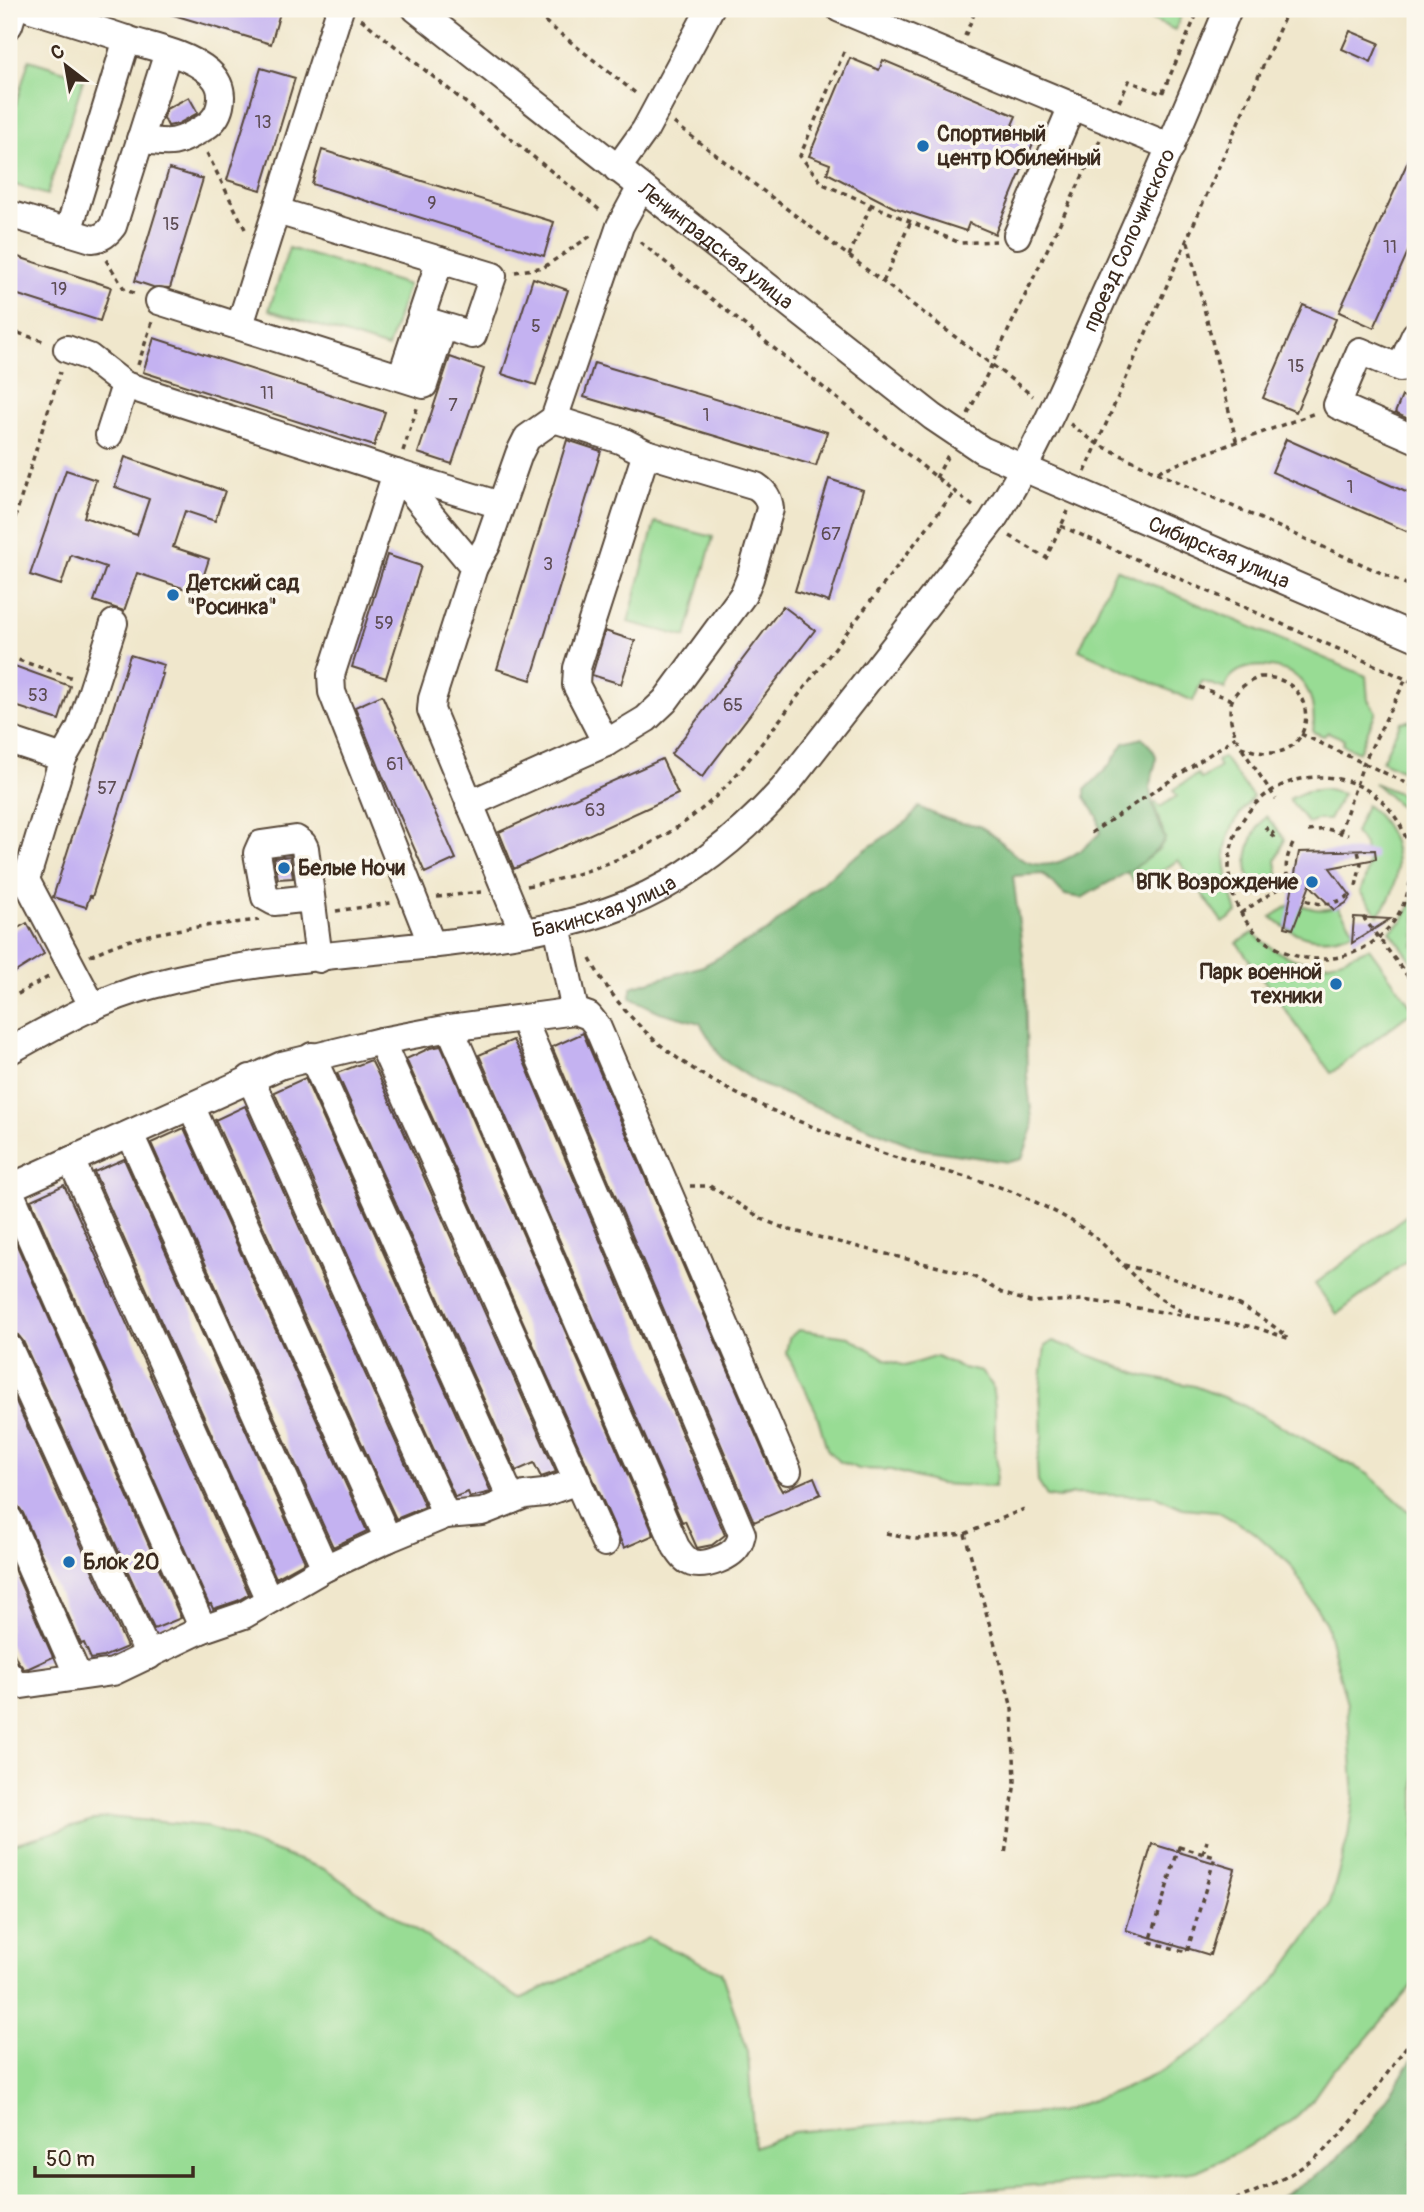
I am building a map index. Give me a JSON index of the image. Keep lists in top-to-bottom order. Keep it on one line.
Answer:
{"streets":{"street":["проезд Сопочинского","Ленинградская улица","Сибирская улица","Бакинская улица"]},"crossings":[["проезд Сопочинского","Ленинградская улица"],["проезд Сопочинского","Сибирская улица"],["проезд Сопочинского","Бакинская улица"],["Ленинградская улица","Сибирская улица"],["Ленинградская улица","Бакинская улица"],["Сибирская улица","Бакинская улица"]],"places":["Спортивный центр Юбилейный","Детский сад \"Росинка\"","Белые Ночи","ВПК Возрождение","Парк военной техники","Блок 20"],"house_numbers":["13","9","15","11","19","5","15","11","7","1","1","67","3","59","53","65","61","57","63"],"scale_bar":"50 m","north":"top left"}
